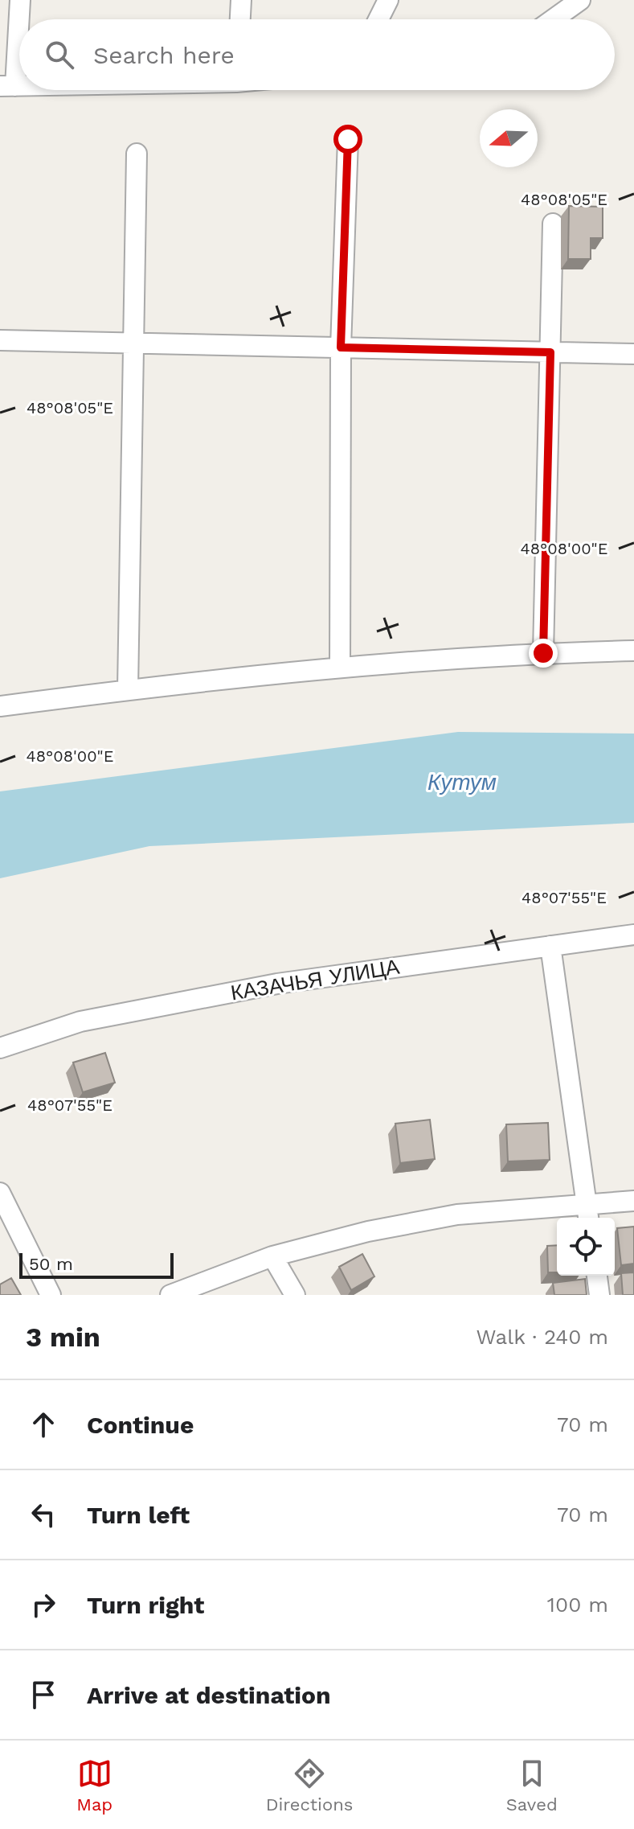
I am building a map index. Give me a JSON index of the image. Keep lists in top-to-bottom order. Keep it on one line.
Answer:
{"streets":{"street":["КАЗАЧЬЯ УЛИЦА"]},"water":["Кутум"],"scale_bar":"50 m","north":"left","page":{"search":"Search here","scale":"50 m","heading":["3 min","Walk · 240 m"],"list":[["Continue","70 m"],["Turn left","70 m"],["Turn right","100 m"],"Arrive at destination"],"nav":["Map","Directions","Saved"]},"coordinates":["48°08'05\"E","48°08'00\"E","48°07'55\"E"]}
